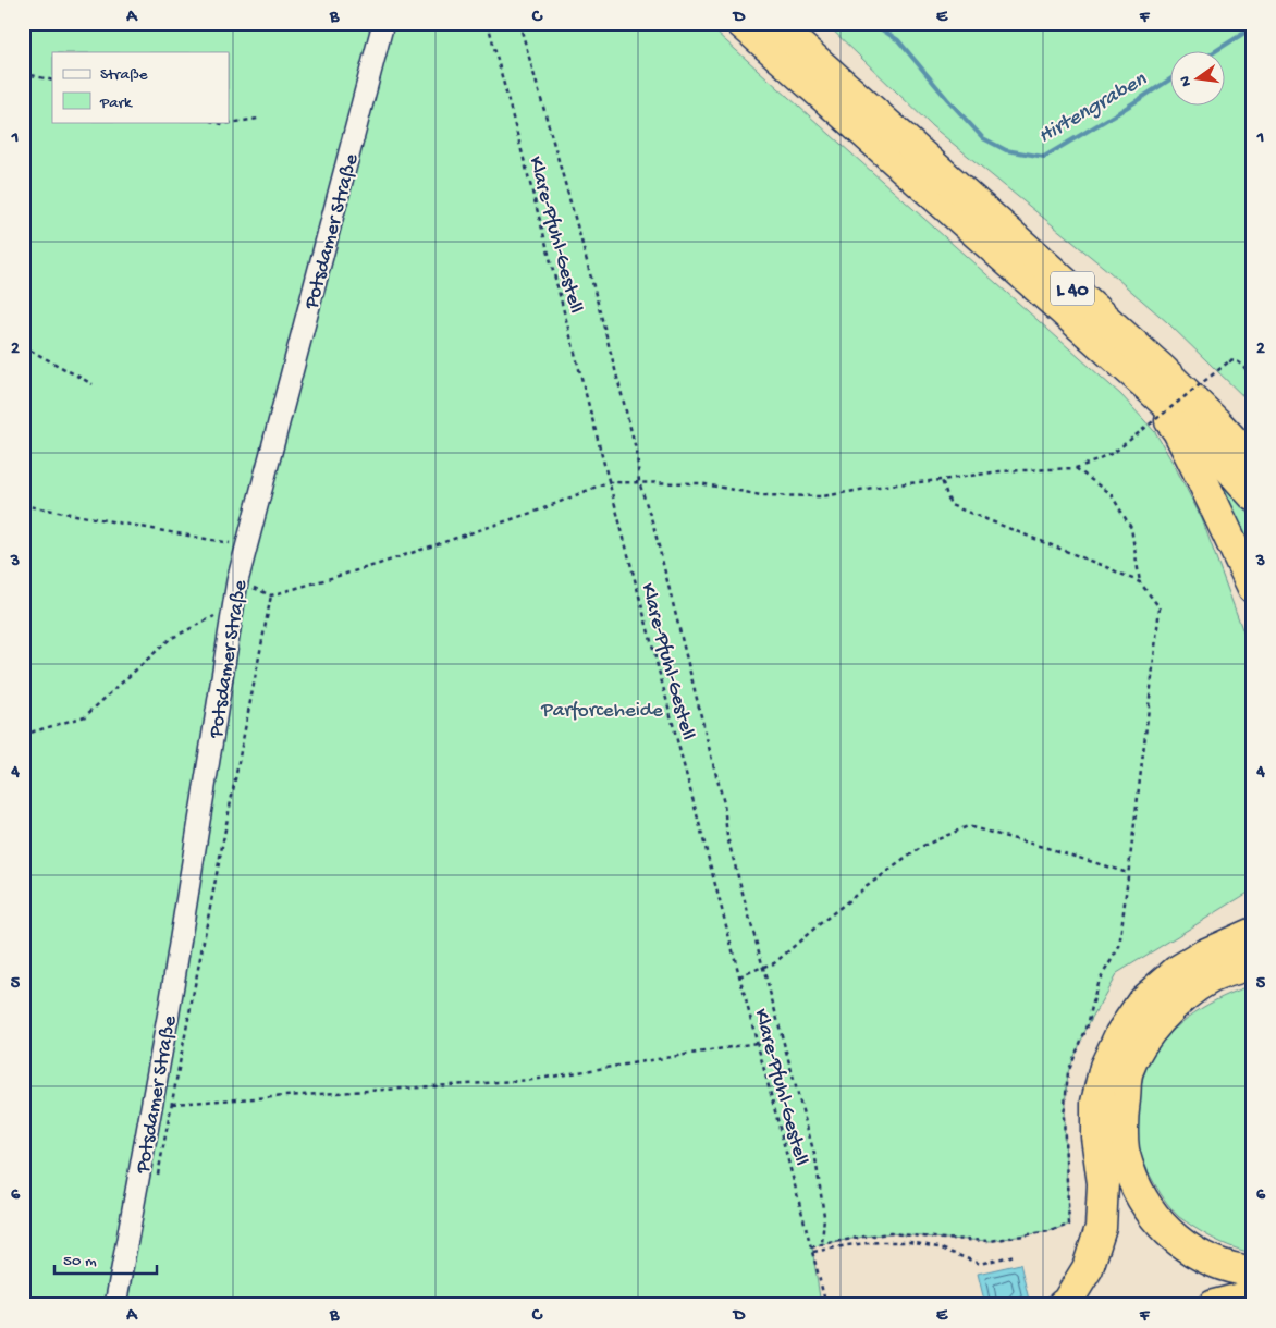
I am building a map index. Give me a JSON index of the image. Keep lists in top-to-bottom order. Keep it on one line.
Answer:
{"streets":{"highway":["L 40"],"street":["Potsdamer Straße"],"path":["Klare-Pfuhl-Gestell"]},"water":["Hirtengraben"],"parks":["Parforceheide"],"legend":["Straße","Park"],"scale_bar":"50 m","north":"left","grid":{"columns":["A","B","C","D","E","F"],"rows":["1","2","3","4","5","6"]}}
